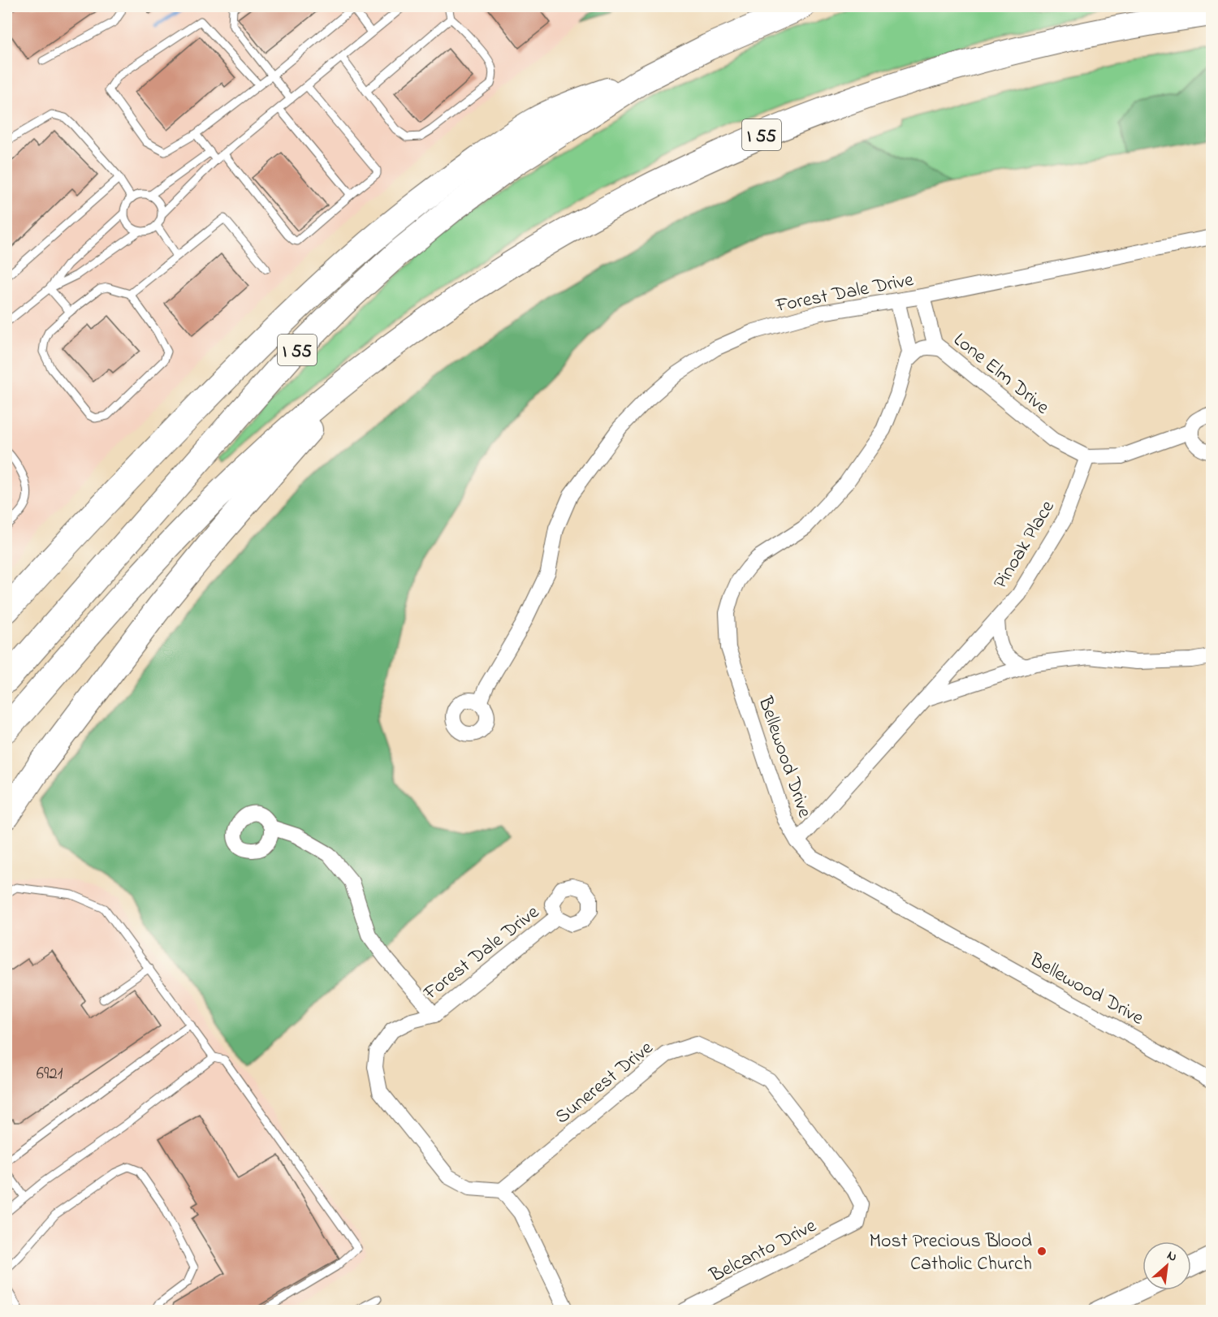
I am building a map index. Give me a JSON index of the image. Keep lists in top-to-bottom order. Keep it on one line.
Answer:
{"streets":{"highway":["I 55"],"street":["Forest Dale Drive","Lone Elm Drive","Pinoak Place","Bellewood Drive","Sunerest Drive","Belcanto Drive"]},"crossings":[["Forest Dale Drive","Lone Elm Drive"],["Forest Dale Drive","Bellewood Drive"],["Forest Dale Drive","Sunerest Drive"],["Lone Elm Drive","Pinoak Place"],["Pinoak Place","Bellewood Drive"],["Sunerest Drive","Belcanto Drive"]],"places":["Most Precious Blood Catholic Church"],"house_numbers":["6921"],"north":"top right"}
